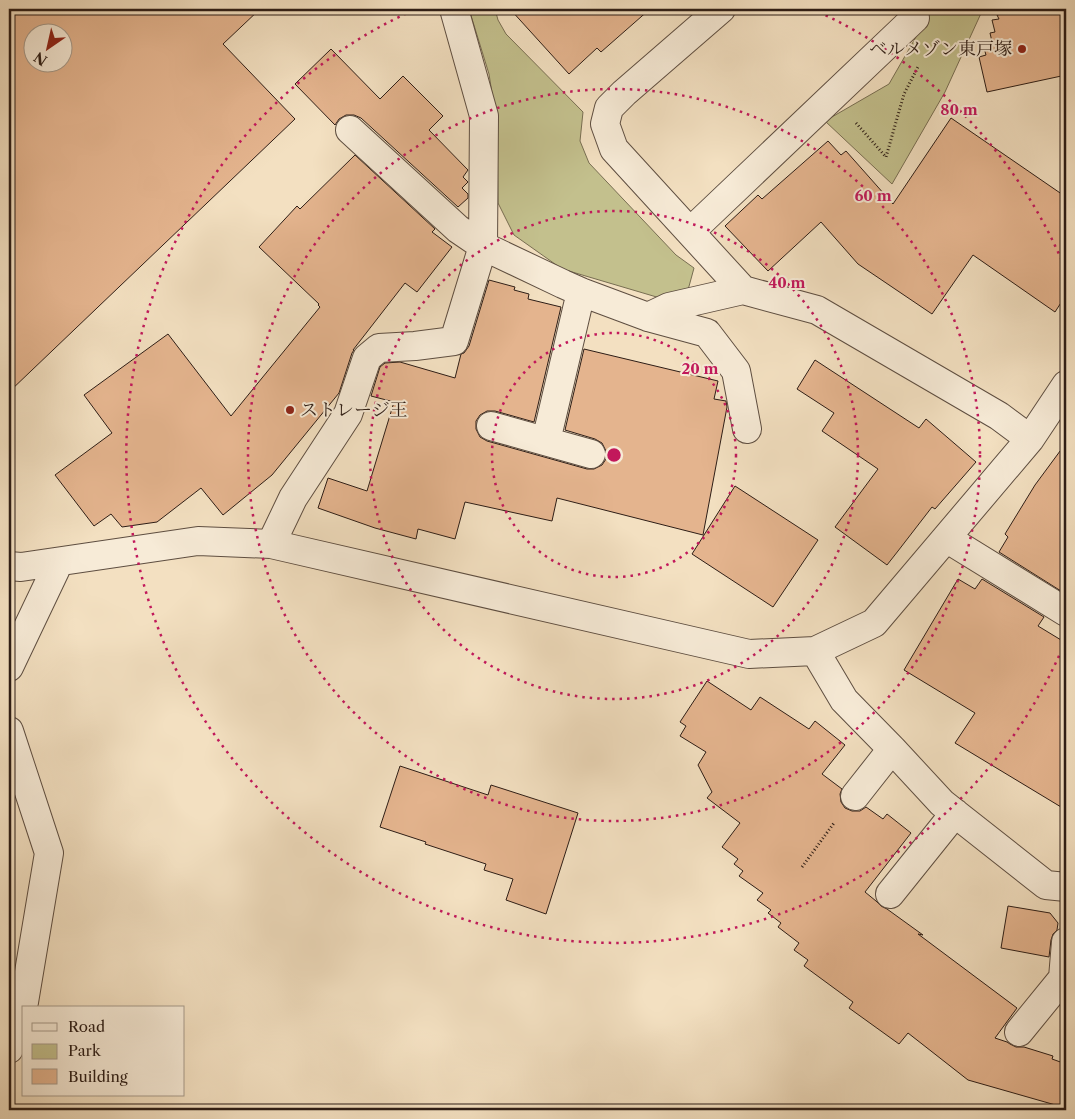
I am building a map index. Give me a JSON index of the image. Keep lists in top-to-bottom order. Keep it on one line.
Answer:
{"places":["ベルメゾン東戸塚","ストレージ王"],"legend":["Road","Park","Building"],"north":"bottom left","rings":["80 m","60 m","40 m","20 m"]}
